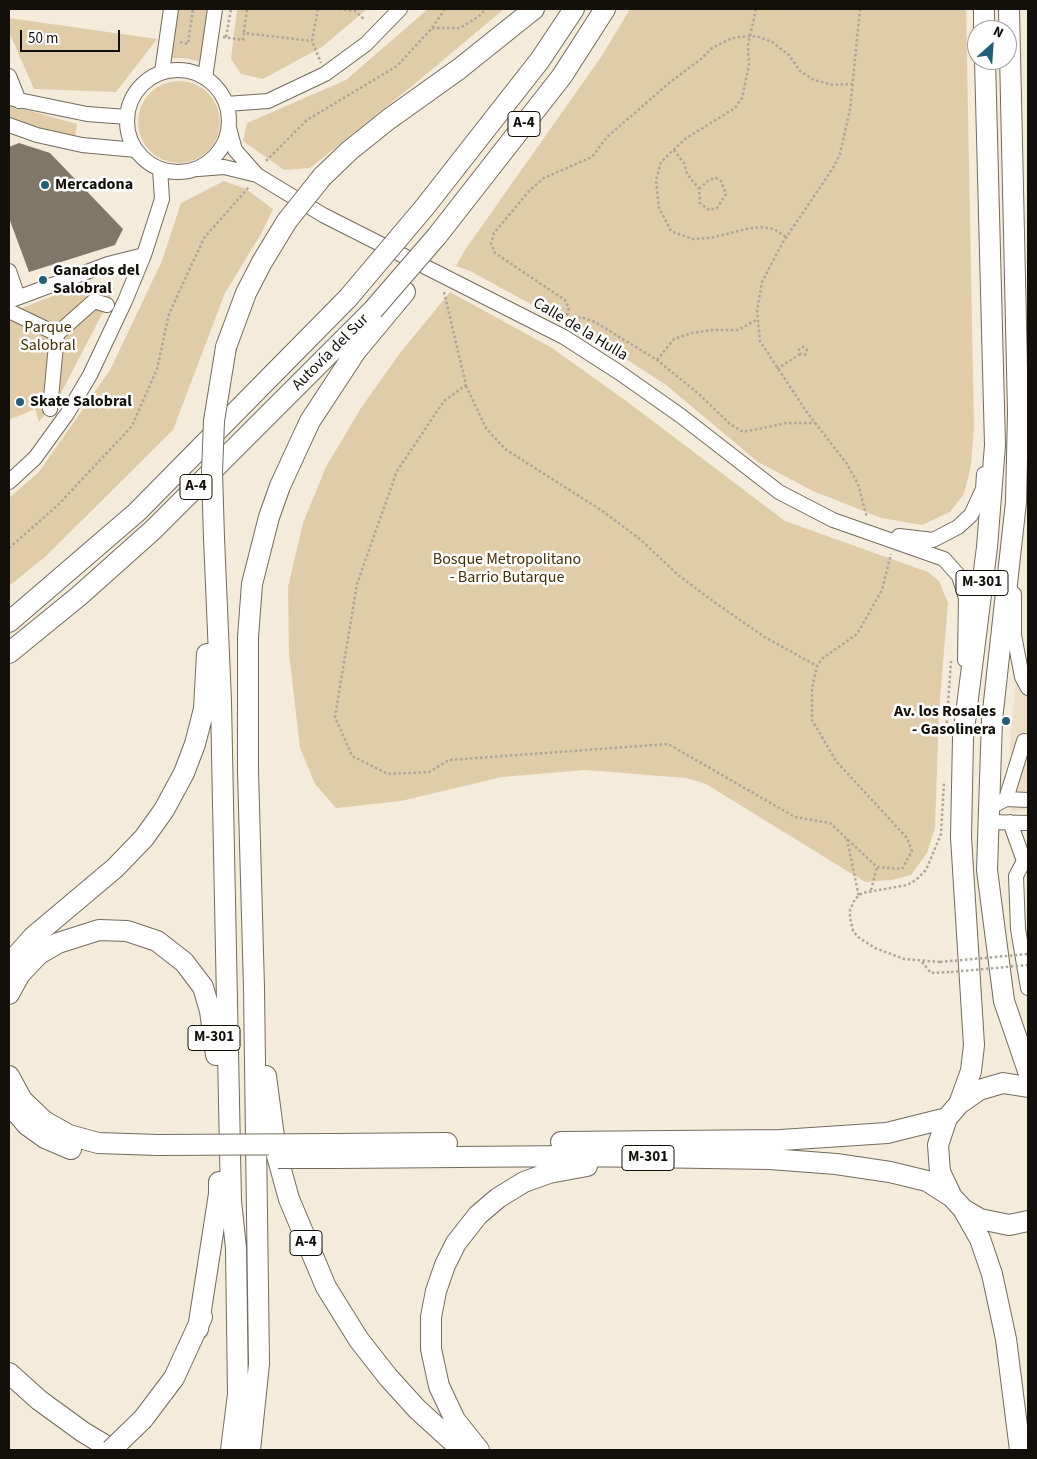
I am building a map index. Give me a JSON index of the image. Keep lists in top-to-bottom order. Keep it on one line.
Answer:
{"streets":{"highway":["A-4","Autovía del Sur","M-301"],"street":["Calle de la Hulla"]},"parks":["Parque Salobral","Bosque Metropolitano - Barrio Butarque"],"places":["Mercadona","Ganados del Salobral","Skate Salobral","Av. los Rosales - Gasolinera"],"scale_bar":"50 m","north":"top right"}
